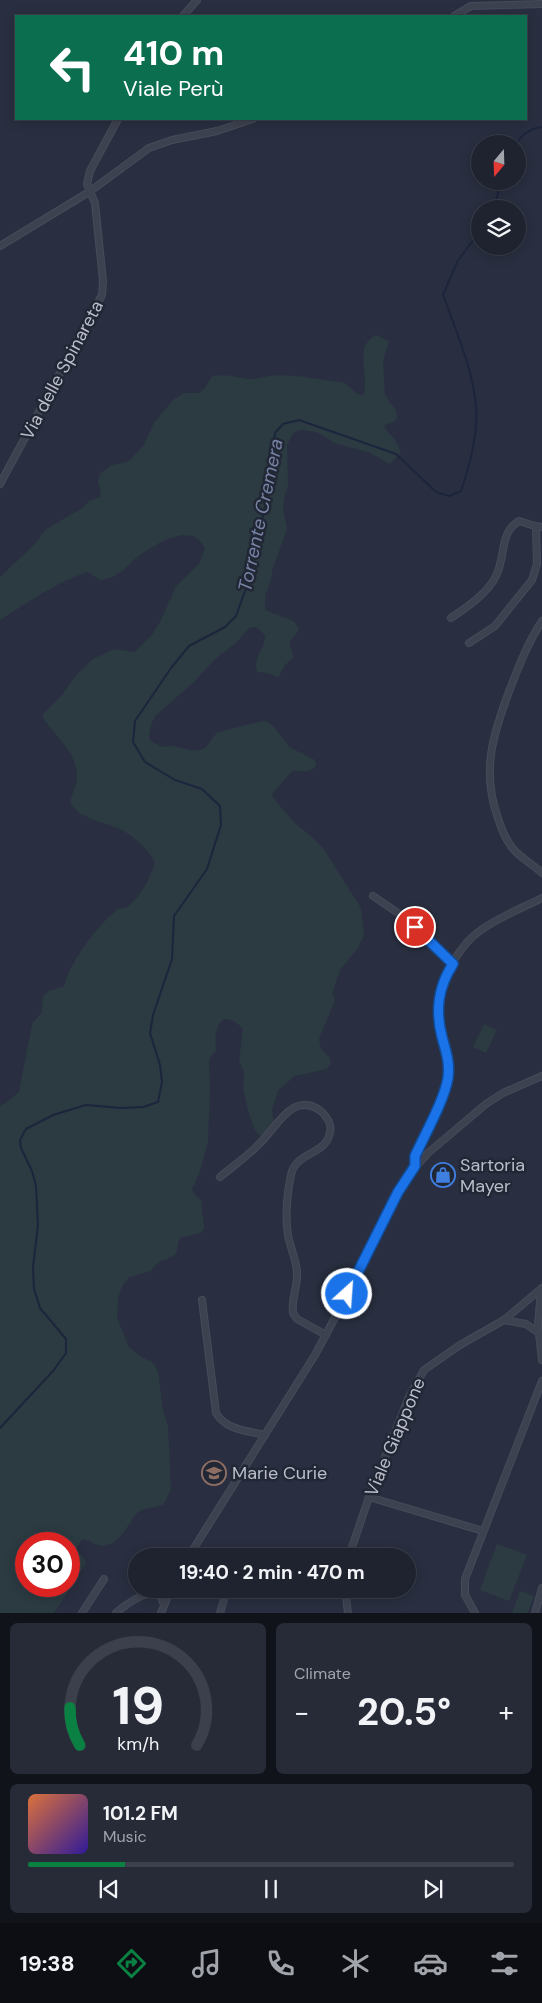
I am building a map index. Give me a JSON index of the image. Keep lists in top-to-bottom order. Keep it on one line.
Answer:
{"streets":{"street":["Via delle Spinareta","Viale Giappone"]},"water":["Torrente Cremera"],"places":{"shop":["Sartoria Mayer"],"school or university":["Marie Curie"]},"north":"bottom","page":{"turn":["410 m","Viale Perù"],"limit":"30","trip":"19:40 · 2 min · 470 m","tile":"Climate","heat":["−","20.5°","+"],"song":["101.2 FM","Music"],"tabs":"19:38","gauge":["19","km/h"]}}
